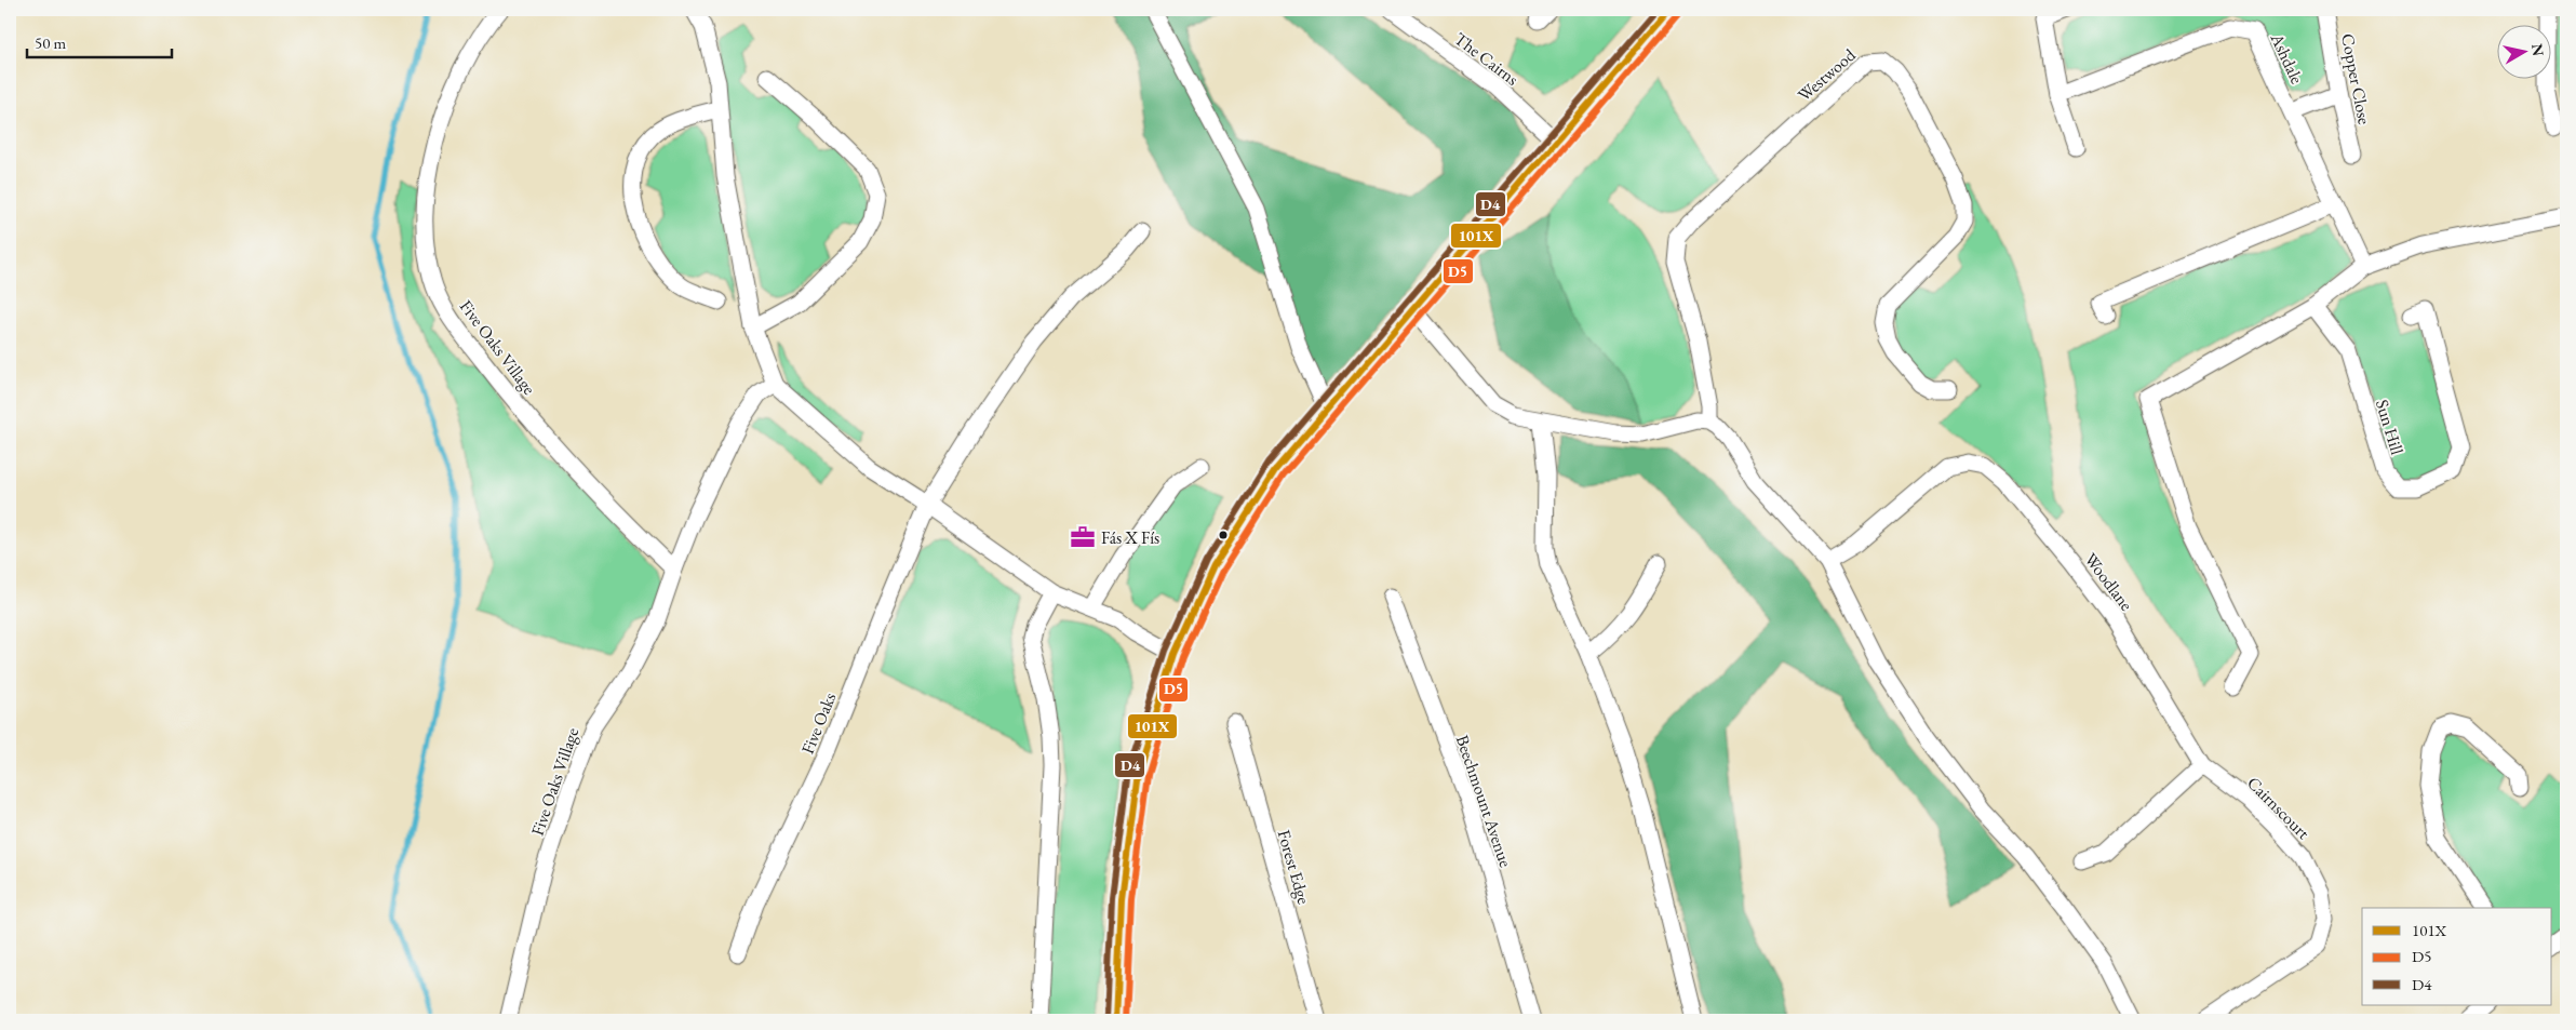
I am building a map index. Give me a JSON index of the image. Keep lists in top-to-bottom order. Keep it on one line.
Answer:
{"streets":{"street":["The Cairns","Ashdale","Westwood","Copper Close","Five Oaks Village","Sun Hill","Woodlane","Five Oaks","Beechmount Avenue","Cairnscourt","Forest Edge"]},"crossings":[["Woodlane","Cairnscourt"]],"places":{"office":["Fás X Fís"]},"lines":["transit line 101X","transit line D4","transit line D5"],"legend":["101X","D5","D4"],"scale_bar":"50 m","north":"right"}
